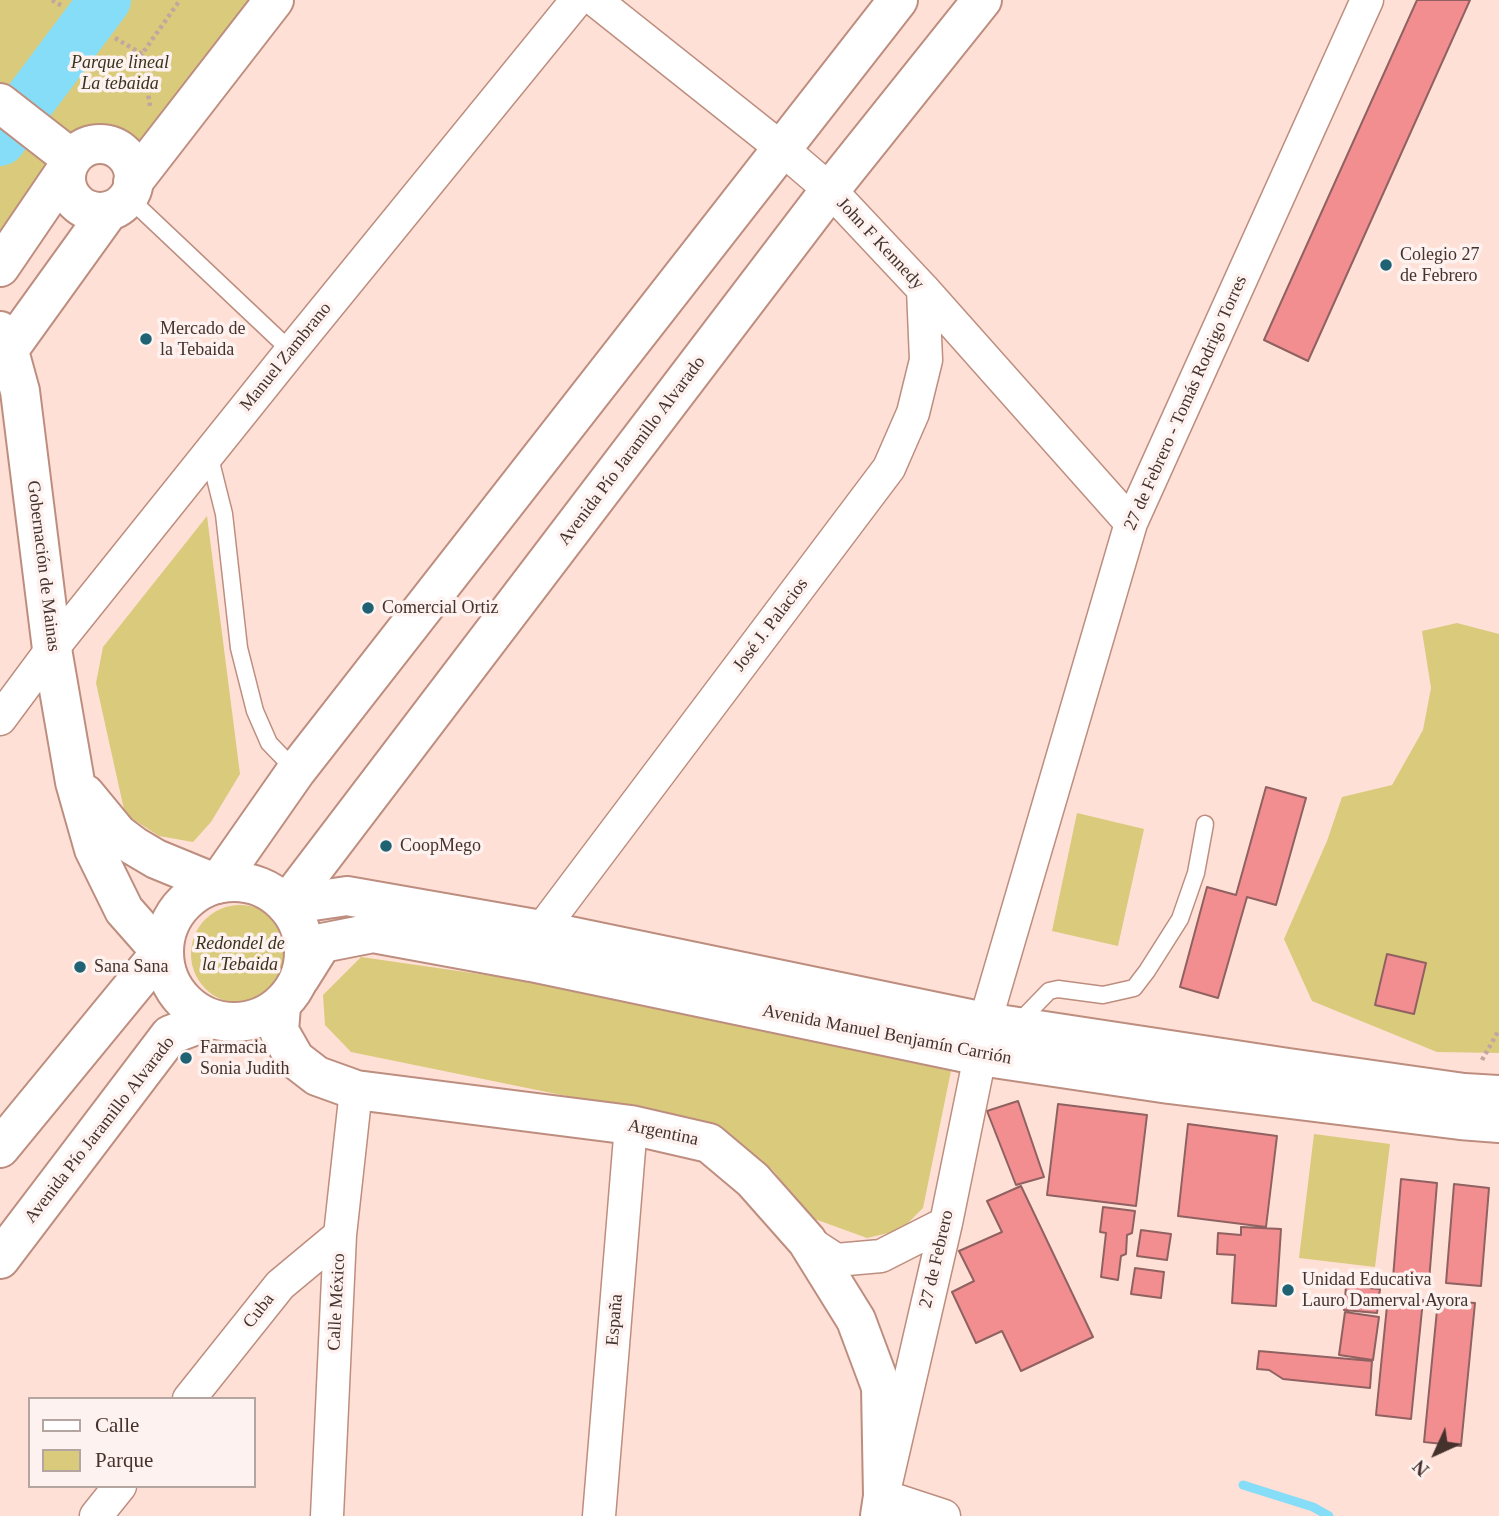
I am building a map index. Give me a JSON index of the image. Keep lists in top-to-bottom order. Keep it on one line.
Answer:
{"streets":{"main road":["Avenida Pío Jaramillo Alvarado","Gobernación de Mainas","Avenida Manuel Benjamín Carrión","Argentina"],"street":["John F Kennedy","Manuel Zambrano","27 de Febrero - Tomás Rodrigo Torres","José J. Palacios","27 de Febrero","Calle México","Cuba","España"]},"crossings":[["John F Kennedy","27 de Febrero - Tomás Rodrigo Torres"],["John F Kennedy","Avenida Pío Jaramillo Alvarado"],["John F Kennedy","José J. Palacios"],["Manuel Zambrano","Gobernación de Mainas"],["27 de Febrero - Tomás Rodrigo Torres","Avenida Manuel Benjamín Carrión"],["27 de Febrero - Tomás Rodrigo Torres","27 de Febrero"],["Avenida Pío Jaramillo Alvarado","Gobernación de Mainas"],["Avenida Pío Jaramillo Alvarado","Avenida Manuel Benjamín Carrión"],["Avenida Pío Jaramillo Alvarado","Argentina"],["Gobernación de Mainas","Avenida Manuel Benjamín Carrión"],["Gobernación de Mainas","Argentina"],["José J. Palacios","Avenida Manuel Benjamín Carrión"],["Avenida Manuel Benjamín Carrión","Argentina"],["Avenida Manuel Benjamín Carrión","27 de Febrero"],["Argentina","27 de Febrero"],["Argentina","Calle México"],["Argentina","España"],["Calle México","Cuba"]],"parks":["Parque lineal La tebaida","Redondel de la Tebaida"],"places":["Colegio 27 de Febrero","Mercado de la Tebaida","Comercial Ortiz","CoopMego","Sana Sana","Farmacia Sonia Judith","Unidad Educativa Lauro Damerval Ayora"],"legend":["Calle","Parque"],"north":"bottom left"}
